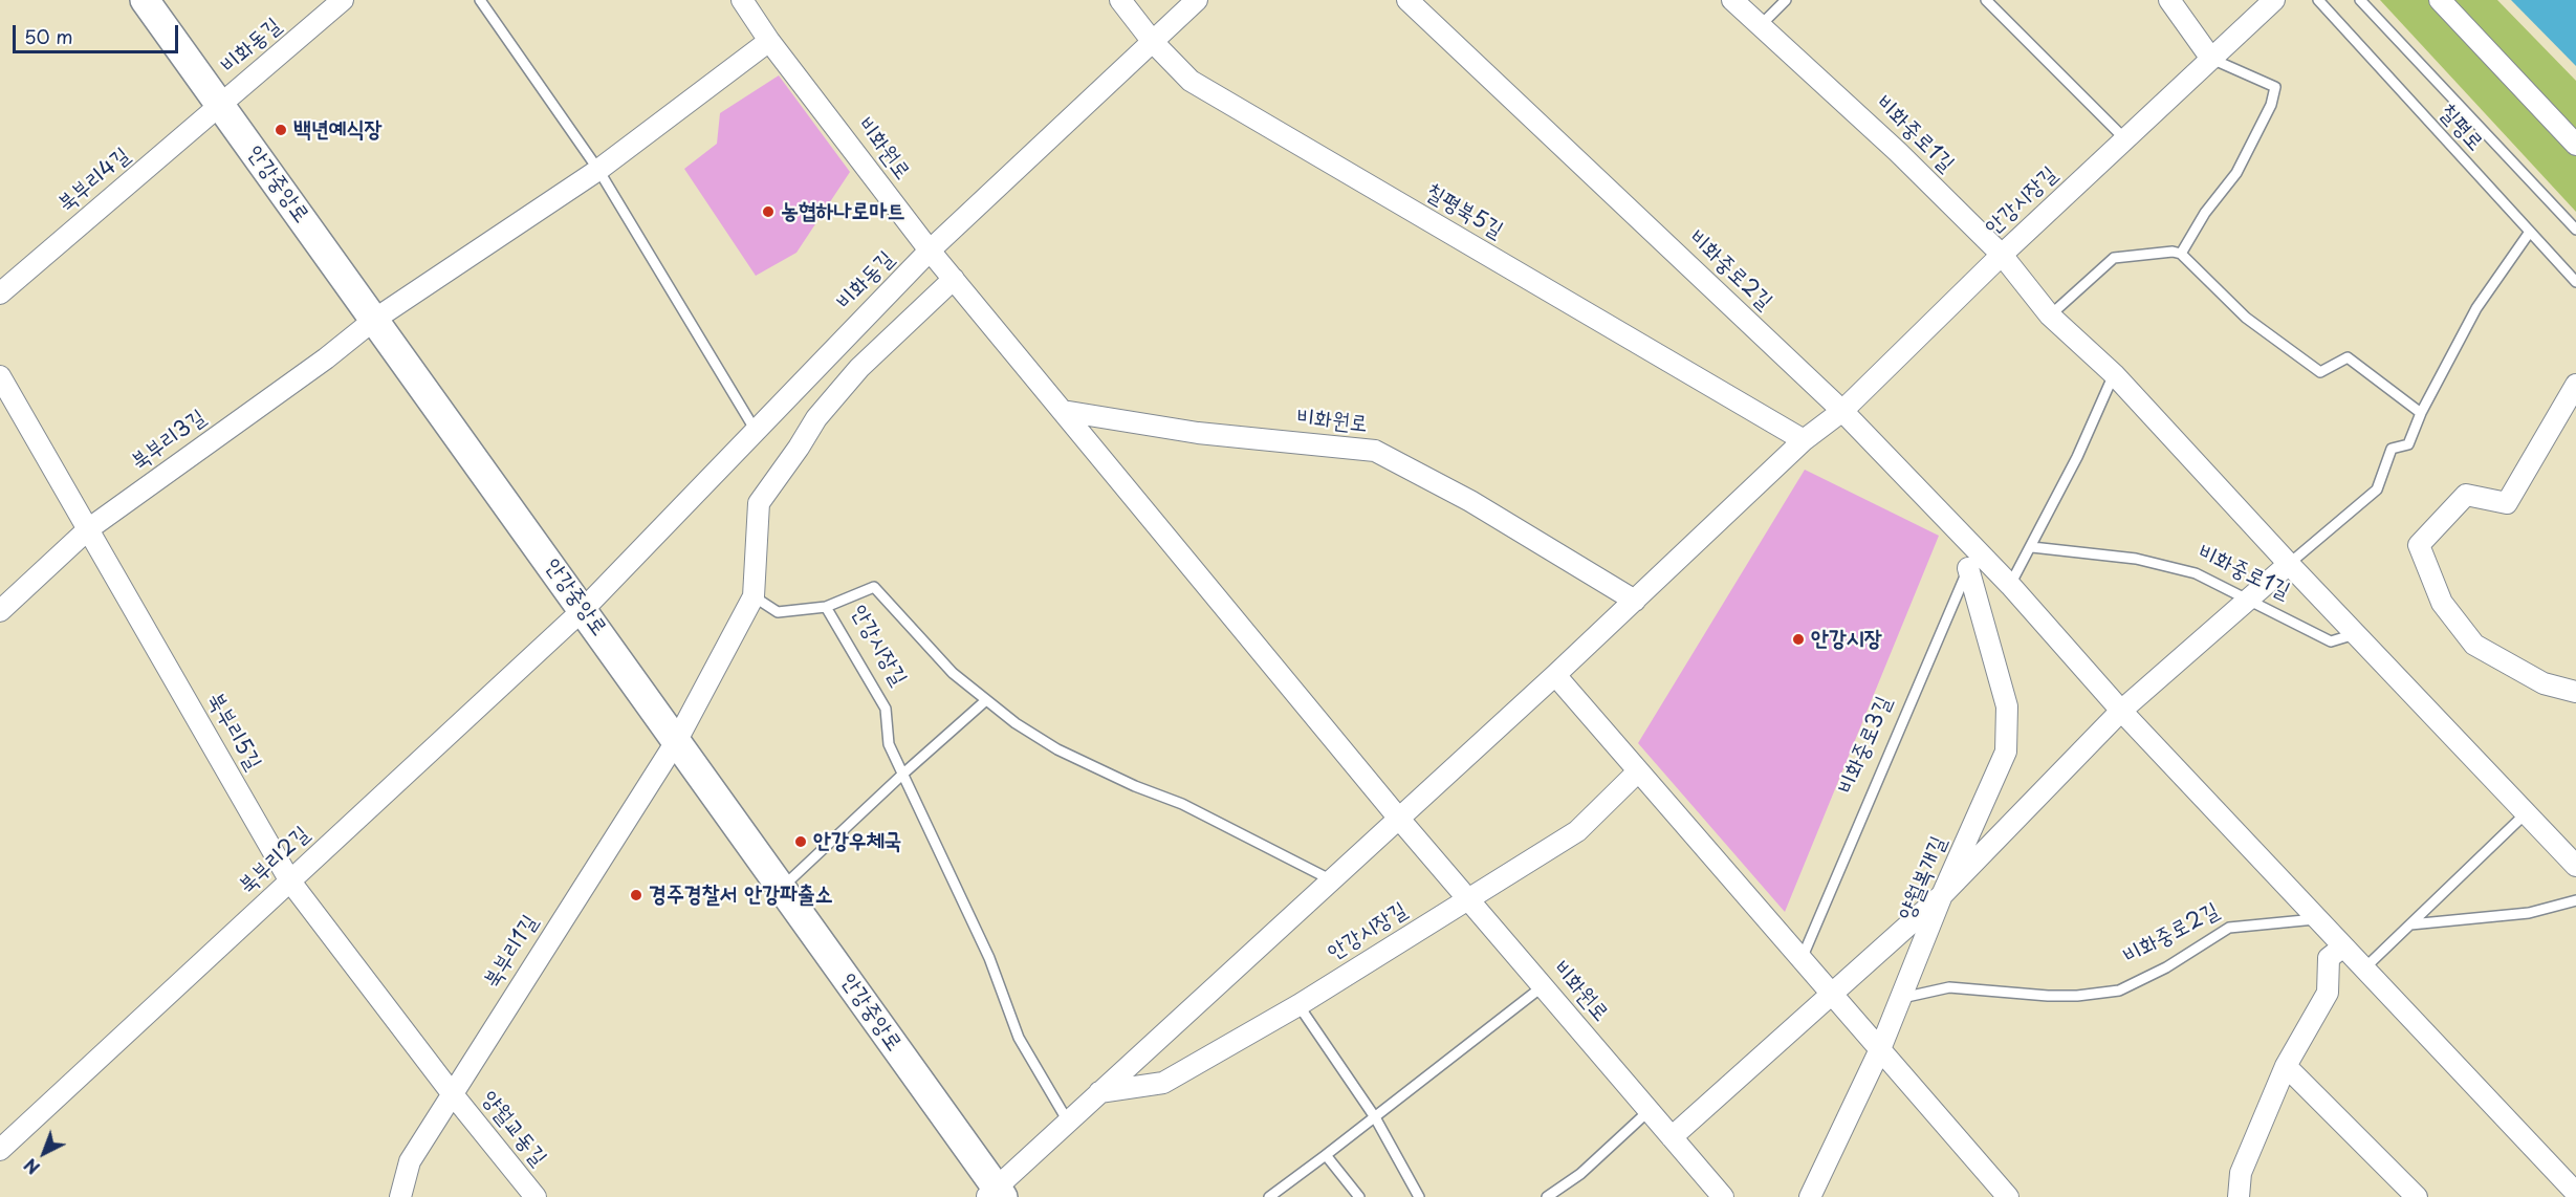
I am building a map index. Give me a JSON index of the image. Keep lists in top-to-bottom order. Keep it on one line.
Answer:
{"streets":{"main road":["안강중앙로"],"street":["비화동길","비화중로1길","비화원로","북부리4길","안강시장길","칠평북5길","비화중로2길","북부리3길","북부리5길","북부리2길","양월복개길","북부리1길","양월교동길"],"lane":["칠평로","비화중로3길"]},"crossings":[["비화동길","비화원로"],["비화동길","북부리4길"],["비화동길","안강중앙로"],["비화동길","칠평북5길"],["비화동길","북부리2길"],["칠평로","비화중로1길"],["비화중로1길","안강시장길"],["비화원로","안강시장길"],["북부리4길","안강중앙로"],["안강중앙로","북부리3길"],["안강중앙로","북부리2길"],["안강중앙로","북부리1길"],["안강시장길","칠평북5길"],["안강시장길","비화중로2길"],["비화중로2길","비화중로3길"],["비화중로2길","양월복개길"],["북부리3길","북부리5길"],["북부리5길","북부리2길"],["북부리5길","북부리1길"],["북부리5길","양월교동길"],["비화중로3길","양월복개길"],["북부리1길","양월교동길"]],"places":["백년예식장","농협하나로마트","안강시장","안강우체국","경주경찰서 안강파출소"],"scale_bar":"50 m","north":"bottom left"}
